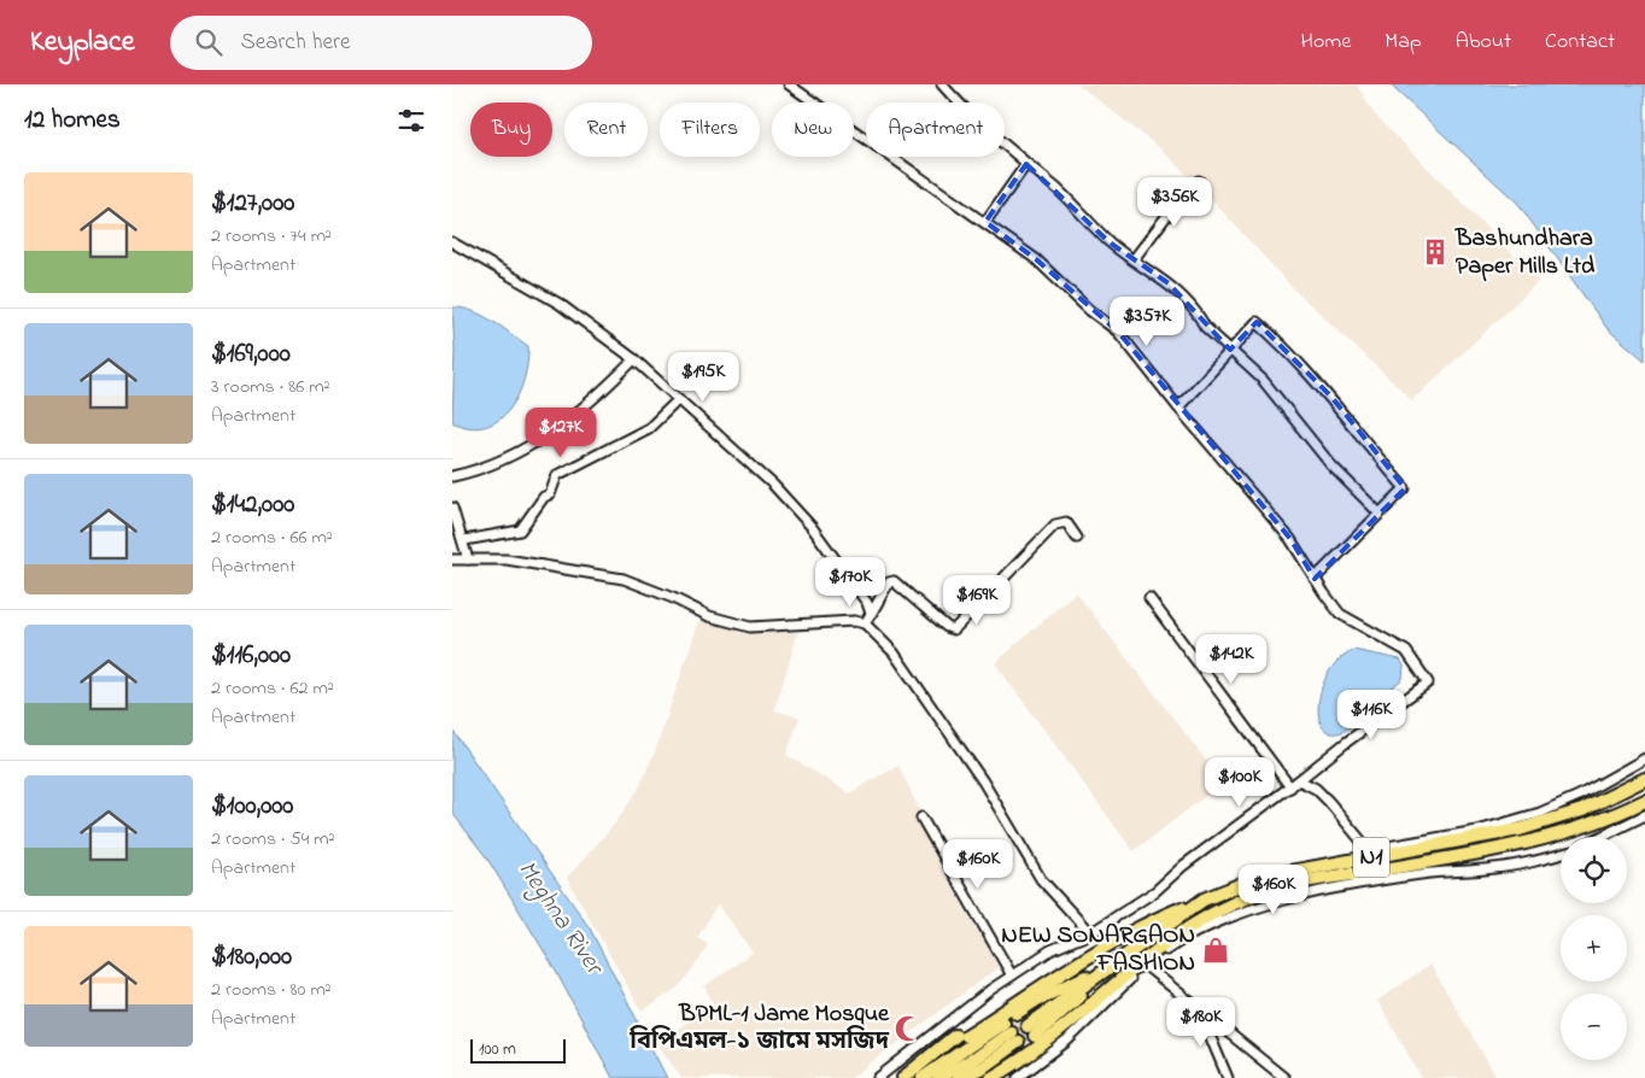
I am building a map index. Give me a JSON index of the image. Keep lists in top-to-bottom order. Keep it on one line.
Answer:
{"streets":{"highway":["N1"]},"water":["Meghna River"],"places":{"building":["Bashundhara Paper Mills Ltd"],"shop":["NEW SONARGAON FASHION"],"mosque":["BPML-1 Jame Mosque বিপিএমল-১ জামে মসজিদ"]},"scale_bar":"100 m","page":{"header":"Keyplace","search":"Search here","nav":["Home","Map","About","Contact"],"heading":"12 homes","chip":["Buy","Rent","Filters","New","Apartment"],"list":[{"name":"$127,000","note":"2 rooms · 74 m² · Apartment"},{"name":"$169,000","note":"3 rooms · 86 m² · Apartment"},{"name":"$142,000","note":"2 rooms · 66 m² · Apartment"},{"name":"$116,000","note":"2 rooms · 62 m² · Apartment"},{"name":"$100,000","note":"2 rooms · 54 m² · Apartment"},{"name":"$180,000","note":"2 rooms · 80 m² · Apartment"}],"price":["$356K","$357K","$195K","$127K","$170K","$169K","$142K","$116K","$100K","$160K","$160K","$180K"],"map_buttons":["+","−"],"scale":"100 m"}}
